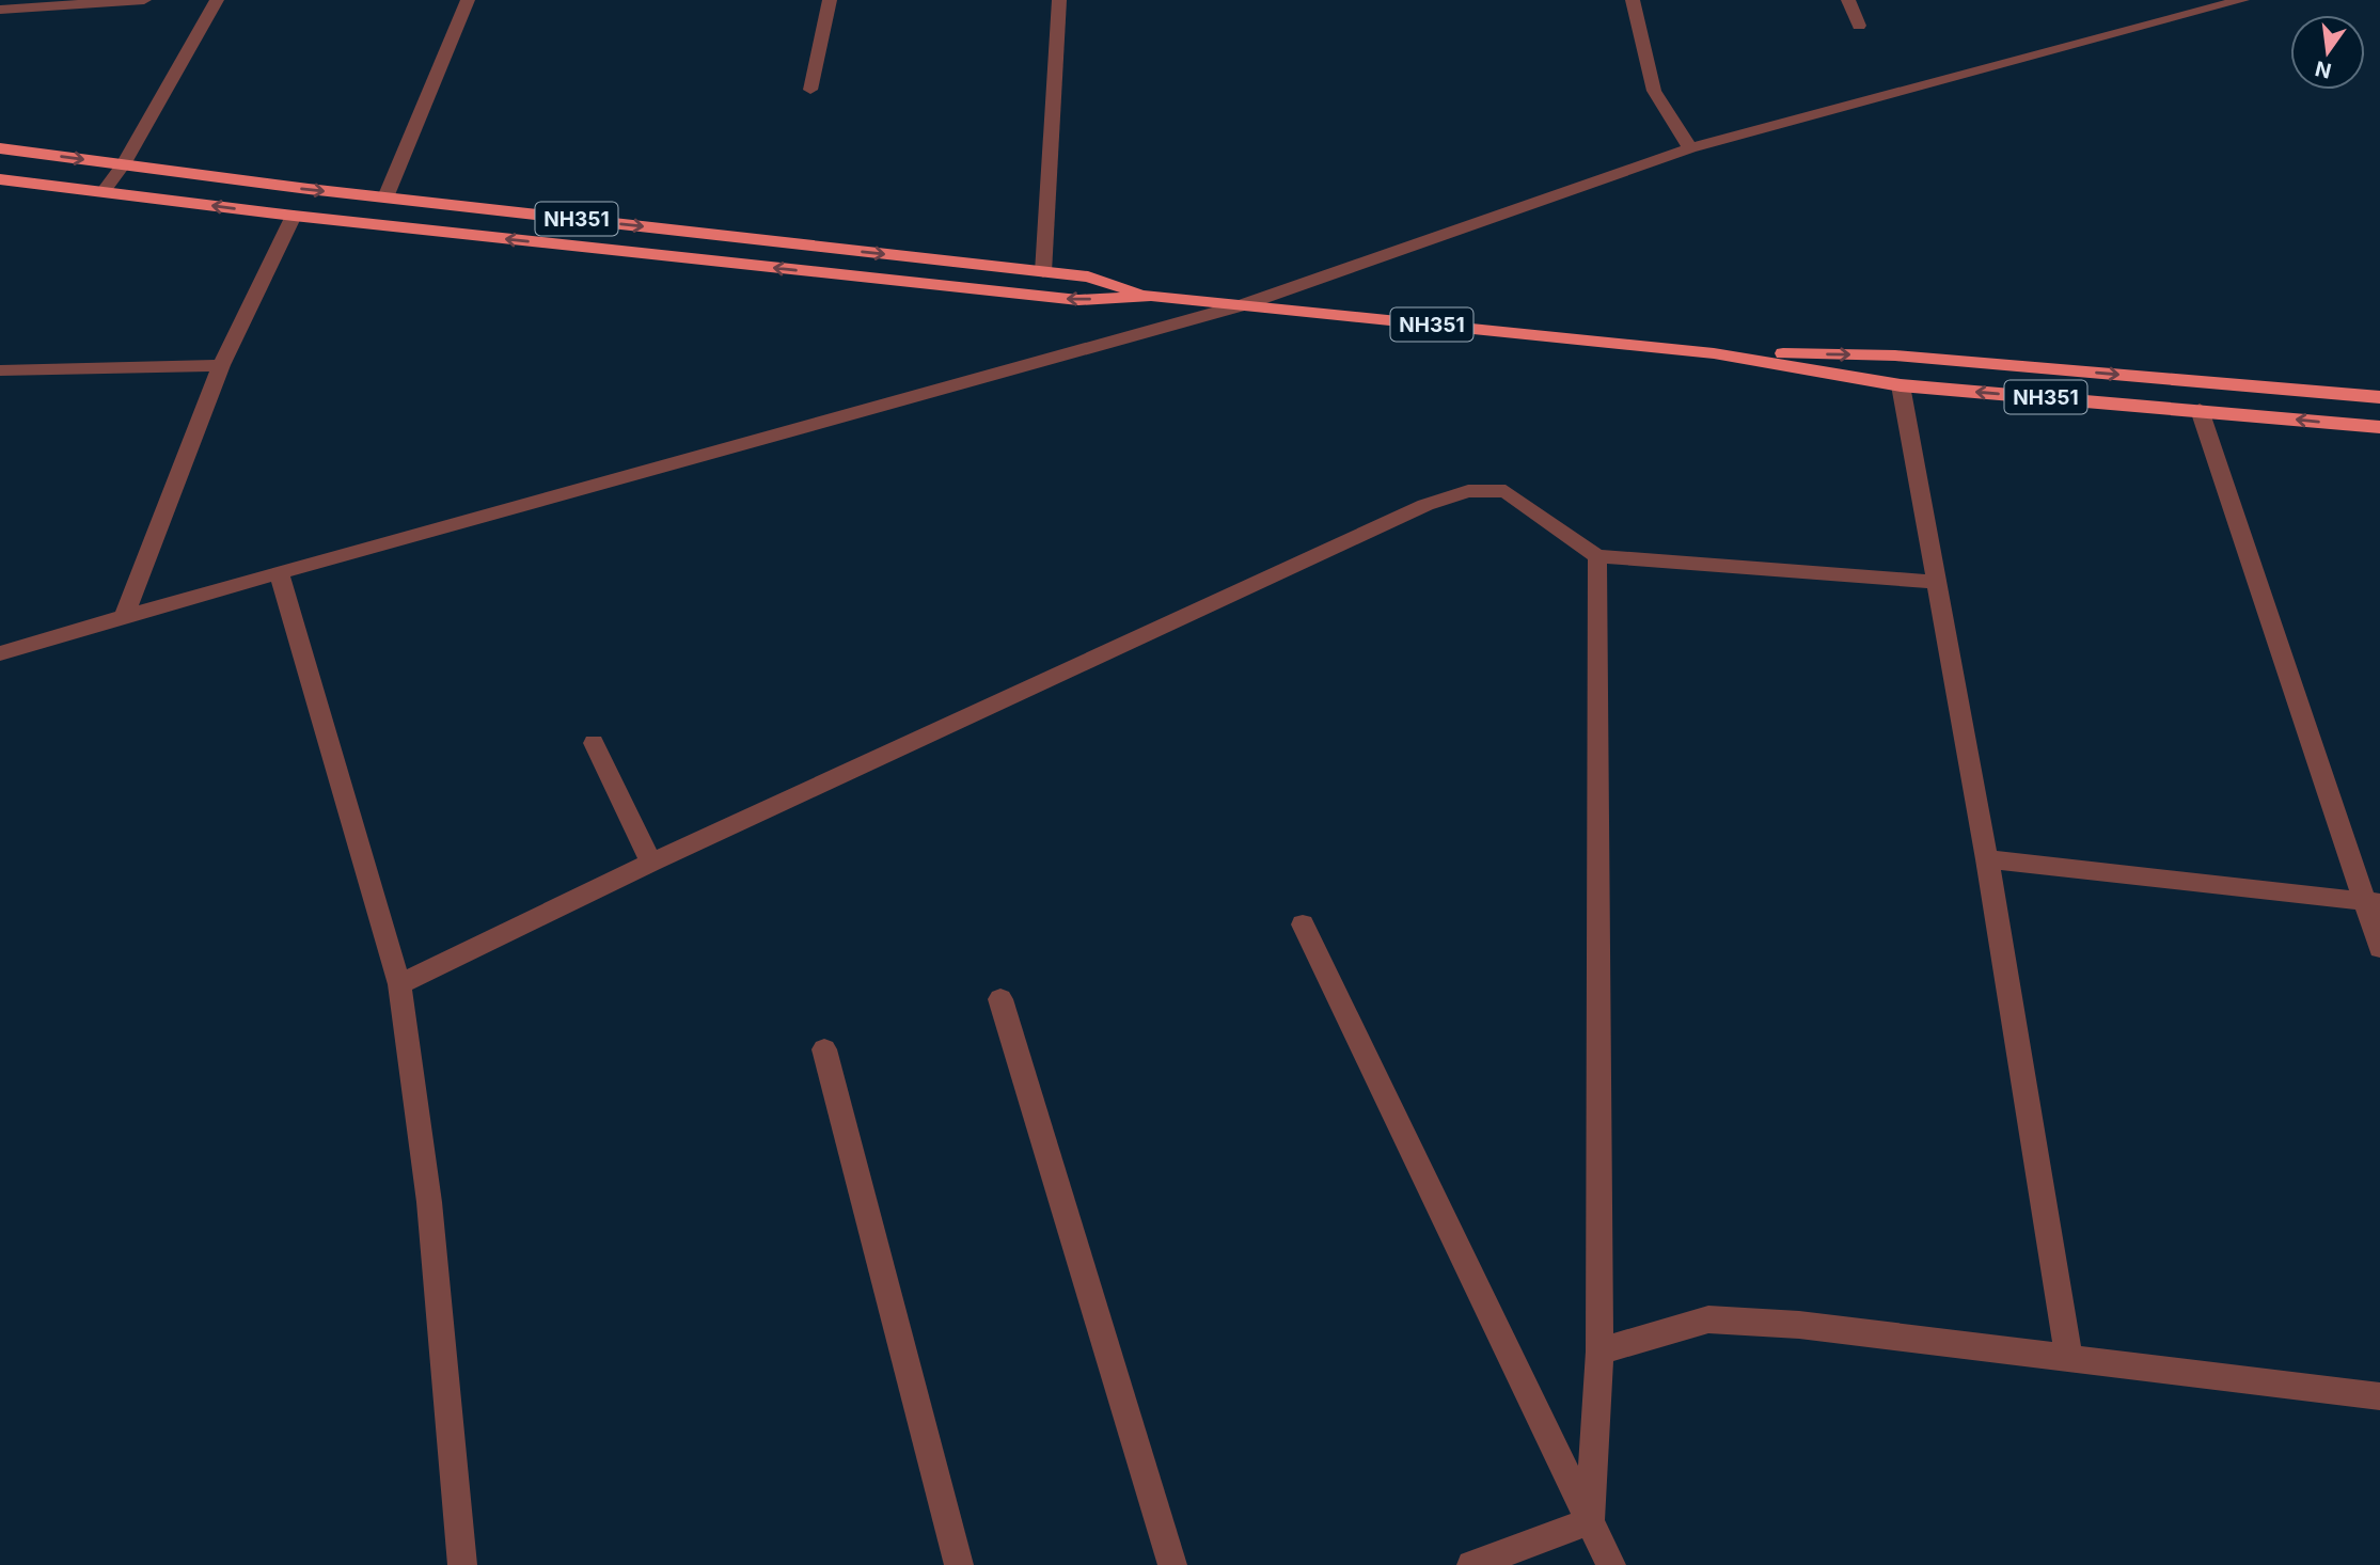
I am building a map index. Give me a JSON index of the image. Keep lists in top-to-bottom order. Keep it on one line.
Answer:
{"streets":{"highway":["NH351"]},"north":"bottom"}
